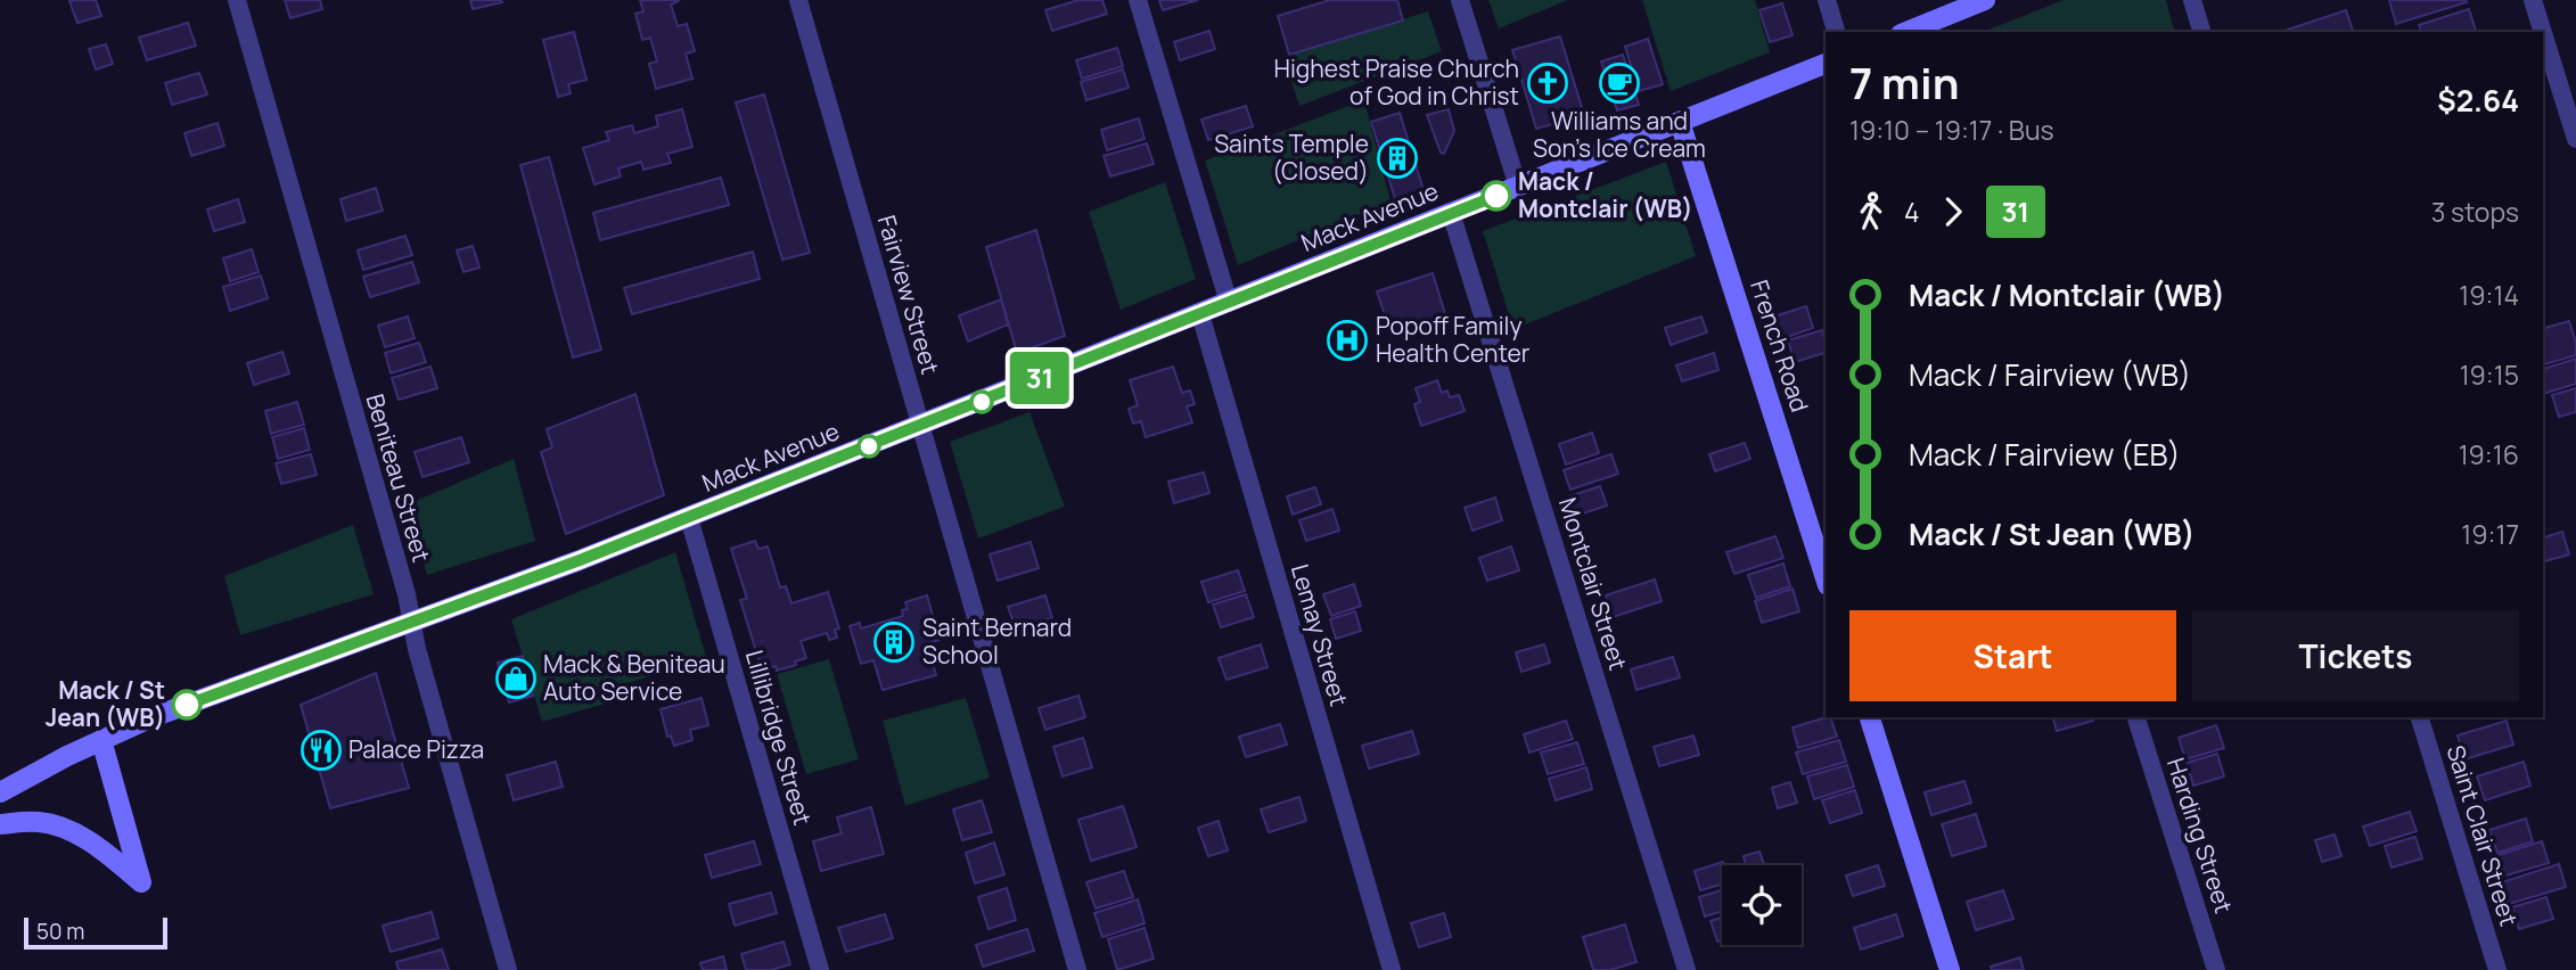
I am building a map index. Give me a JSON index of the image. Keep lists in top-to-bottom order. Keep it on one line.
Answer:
{"streets":{"main road":["Mack Avenue","French Road"],"street":["Fairview Street","Beniteau Street","Montclair Street","Lemay Street","Lillibridge Street","Harding Street","Saint Clair Street"]},"crossings":[["Mack Avenue","Fairview Street"],["Mack Avenue","French Road"],["Mack Avenue","Beniteau Street"],["Mack Avenue","Montclair Street"],["Mack Avenue","Lemay Street"],["Mack Avenue","Lillibridge Street"]],"places":{"church":["Highest Praise Church of God in Christ"],"cafe":["Williams and Son's Ice Cream"],"building":["Saints Temple (Closed)","Saint Bernard School"],"other":["Mack / Montclair (WB)","Mack / St Jean (WB)"],"hospital":["Popoff Family Health Center"],"shop":["Mack & Beniteau Auto Service"],"restaurant":["Palace Pizza"]},"lines":["bus line 31"],"scale_bar":"50 m","page":{"on_map":"31","heading":["7 min","19:10 – 19:17 · Bus","$2.64"],"legs":["4","31","3 stops"],"list":[{"name":"Mack / Montclair (WB)","value":"19:14"},{"name":"Mack / Fairview (WB)","value":"19:15"},{"name":"Mack / Fairview (EB)","value":"19:16"},{"name":"Mack / St Jean (WB)","value":"19:17"}],"buttons":["Start","Tickets"],"scale":"50 m"}}
